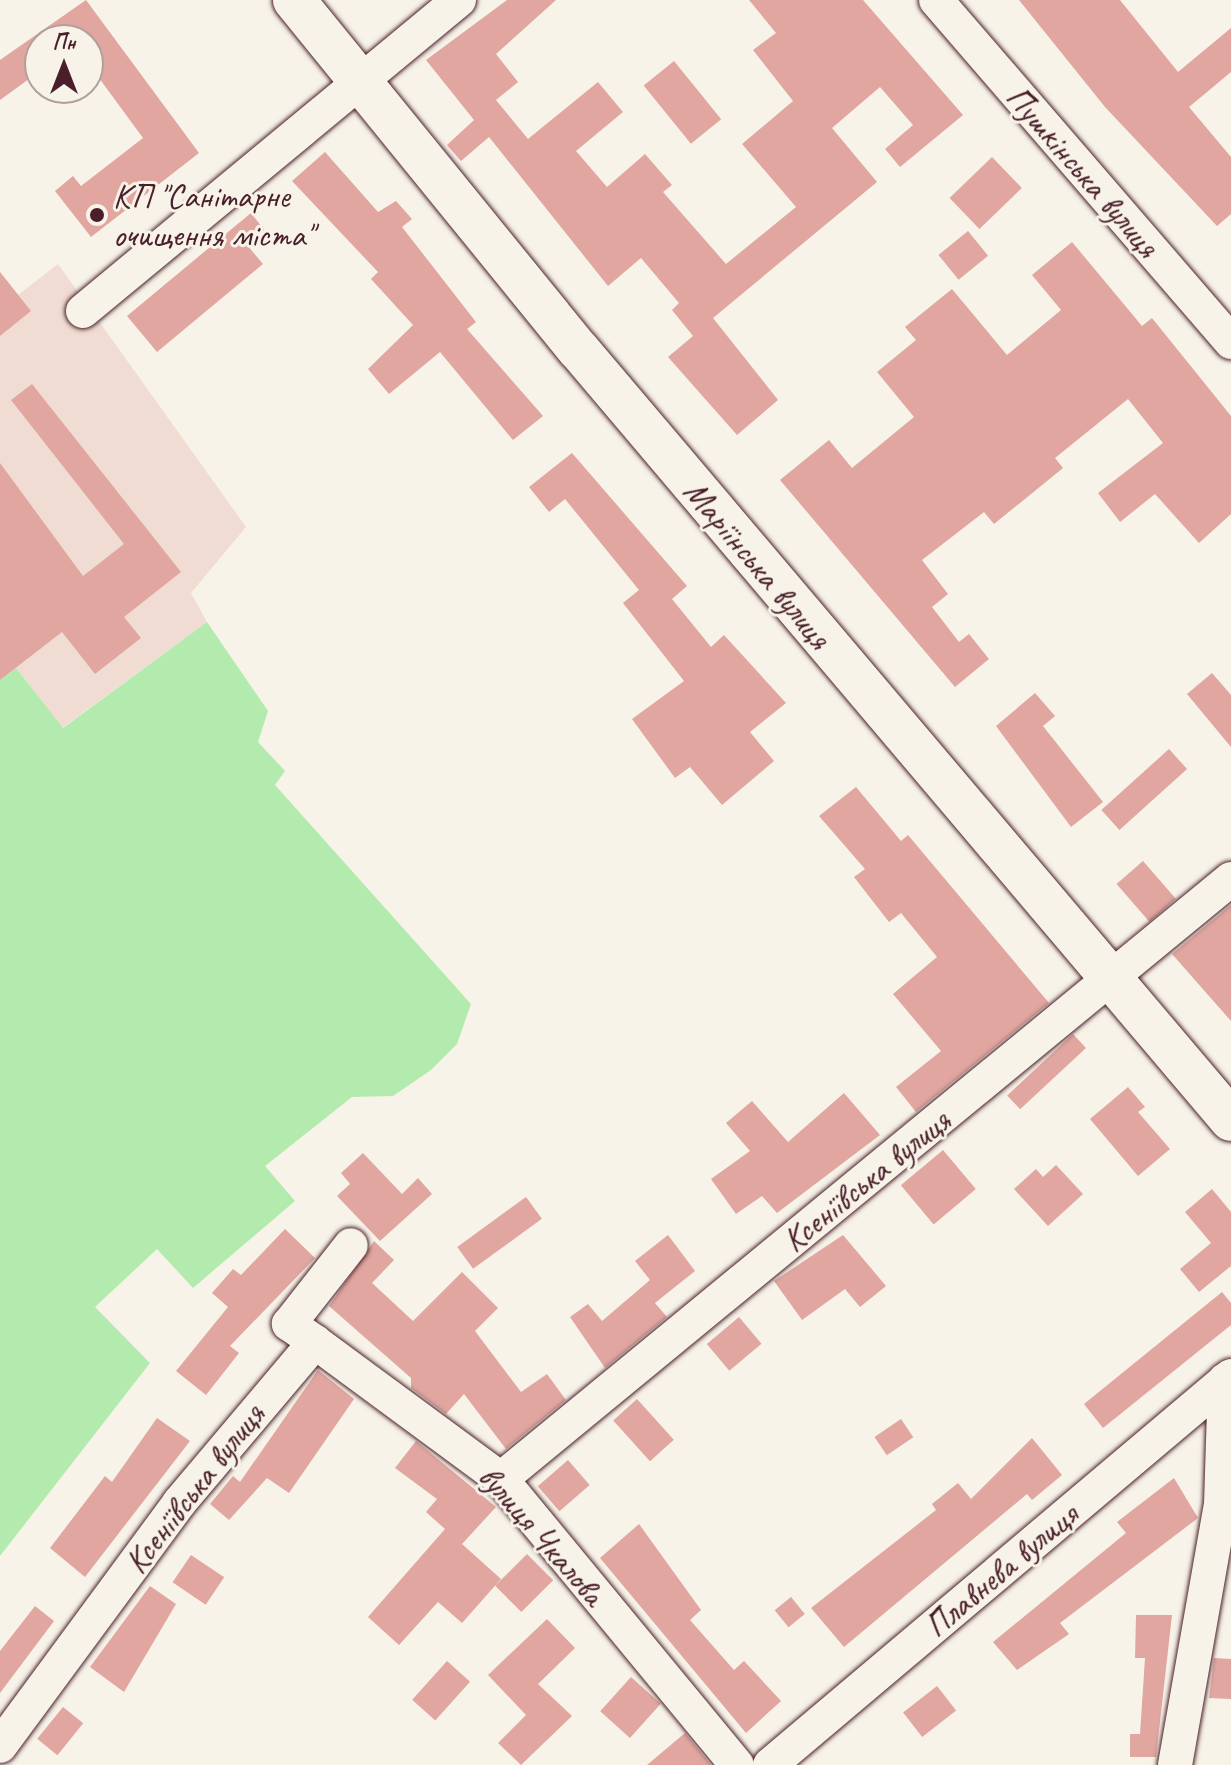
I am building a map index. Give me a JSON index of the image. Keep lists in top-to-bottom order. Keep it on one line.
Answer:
{"streets":{"main road":["Маріїнська вулиця"],"street":["Пушкінська вулиця","Ксеніївська вулиця","вулиця Чкалова","Плавнева вулиця"]},"crossings":[["Маріїнська вулиця","Ксеніївська вулиця"],["Ксеніївська вулиця","вулиця Чкалова"]],"places":["КП \"Санітарне очищення міста\""],"north":"top"}
